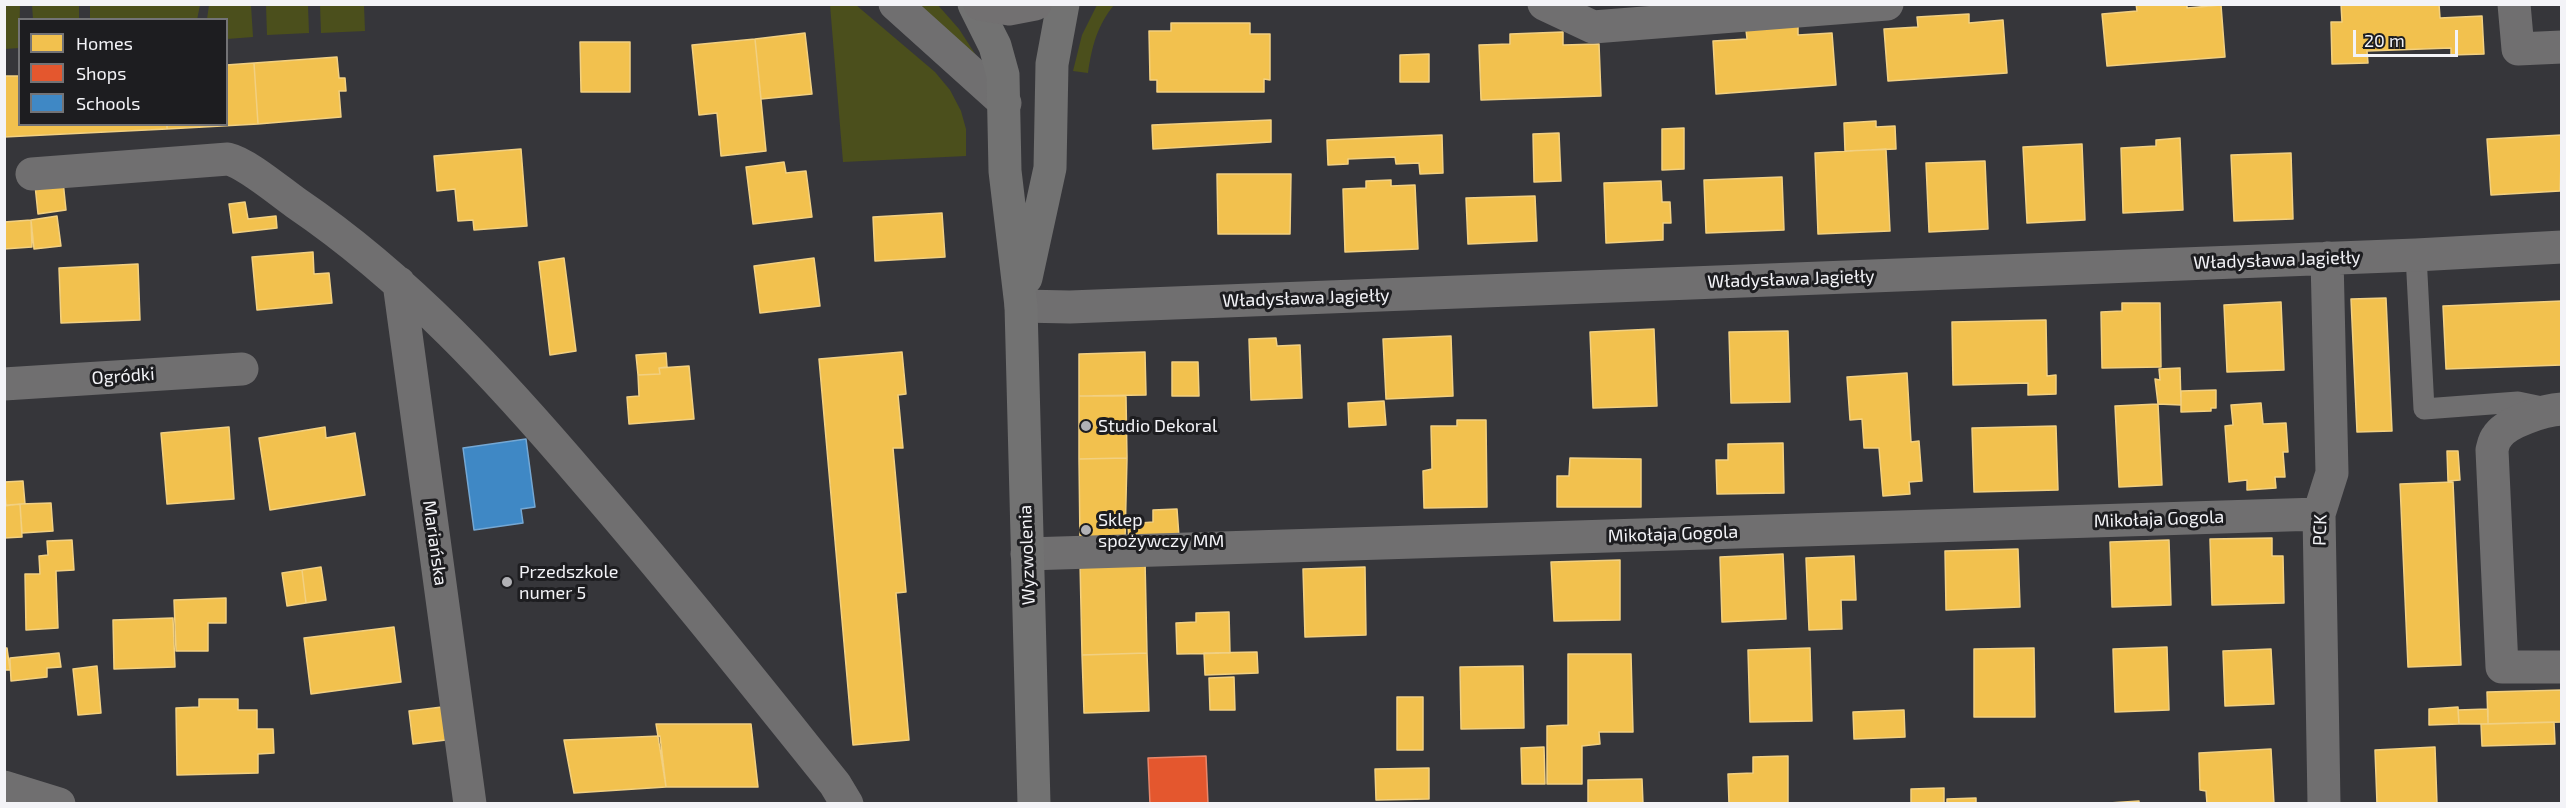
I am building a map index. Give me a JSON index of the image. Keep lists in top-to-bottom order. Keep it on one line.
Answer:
{"streets":{"main road":["Wyzwolenia"],"street":["Władysława Jagiełły","Ogródki","Mikołaja Gogola","PCK","Mariańska"]},"crossings":[["Władysława Jagiełły","PCK"],["Władysława Jagiełły","Wyzwolenia"],["Mikołaja Gogola","PCK"],["Mikołaja Gogola","Wyzwolenia"]],"places":["Studio Dekoral","Sklep spożywczy MM","Przedszkole numer 5"],"legend":["Homes","Shops","Schools"],"scale_bar":"20 m"}
